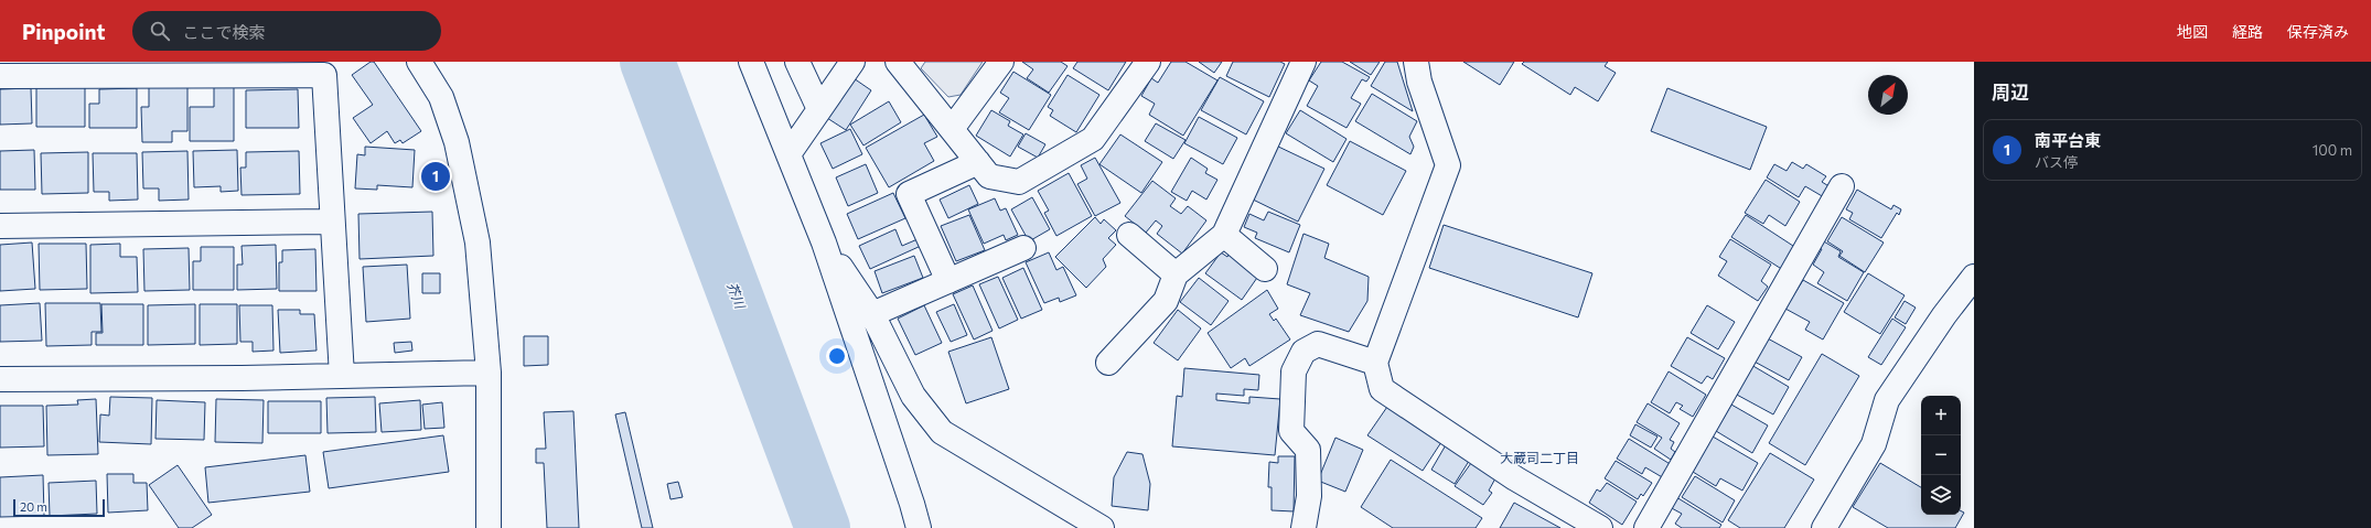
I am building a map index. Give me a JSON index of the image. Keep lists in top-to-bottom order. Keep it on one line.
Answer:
{"districts":["大蔵司二丁目"],"water":["芥川"],"scale_bar":"20 m","north":"top right","page":{"header":"Pinpoint","search":"ここで検索","nav":["地図","経路","保存済み"],"heading":"周辺","list":[{"mark":"1","name":"南平台東","note":"バス停","value":"100 m"}],"pins":"1","map_buttons":["+","−"],"scale":"20 m"}}
